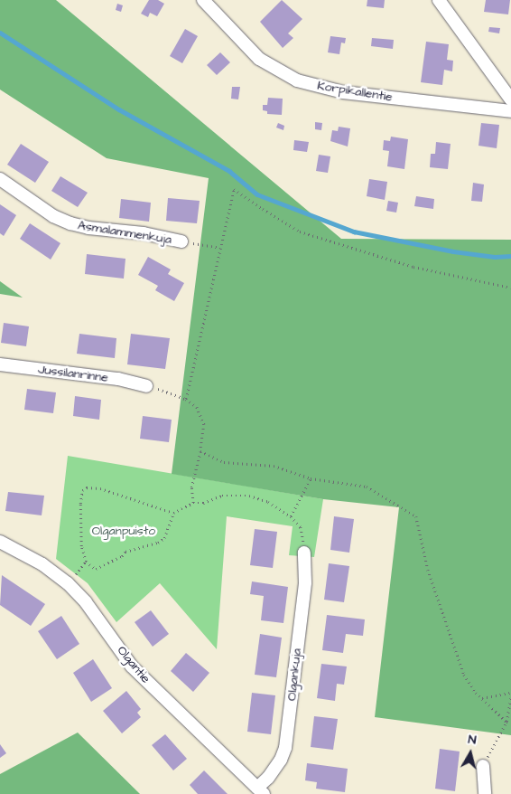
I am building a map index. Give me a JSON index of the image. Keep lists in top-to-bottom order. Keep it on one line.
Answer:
{"streets":{"street":["Korpikallentie","Asmalammenkuja","Jussilanrinne","Olgantie","Olgankuja"]},"crossings":[["Olgantie","Olgankuja"]],"parks":["Olganpuisto"],"north":"top"}
